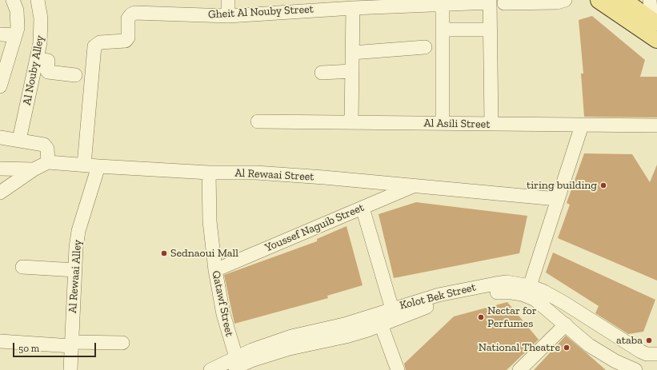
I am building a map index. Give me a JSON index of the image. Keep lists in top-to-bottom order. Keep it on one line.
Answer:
{"streets":{"street":["Gheit Al Nouby Street","Al Nouby Alley","Al Asili Street","Al Rewaai Street","Youssef Naguib Street","Al Rewaai Alley","Kolot Bek Street","Qatawf Street"]},"crossings":[["Gheit Al Nouby Street","Al Rewaai Street"],["Al Rewaai Street","Youssef Naguib Street"],["Al Rewaai Street","Al Rewaai Alley"],["Al Rewaai Street","Qatawf Street"],["Youssef Naguib Street","Qatawf Street"],["Kolot Bek Street","Qatawf Street"]],"places":["tiring building","Sednaoui Mall","Nectar for Perfumes","ataba","National Theatre"],"scale_bar":"50 m"}
